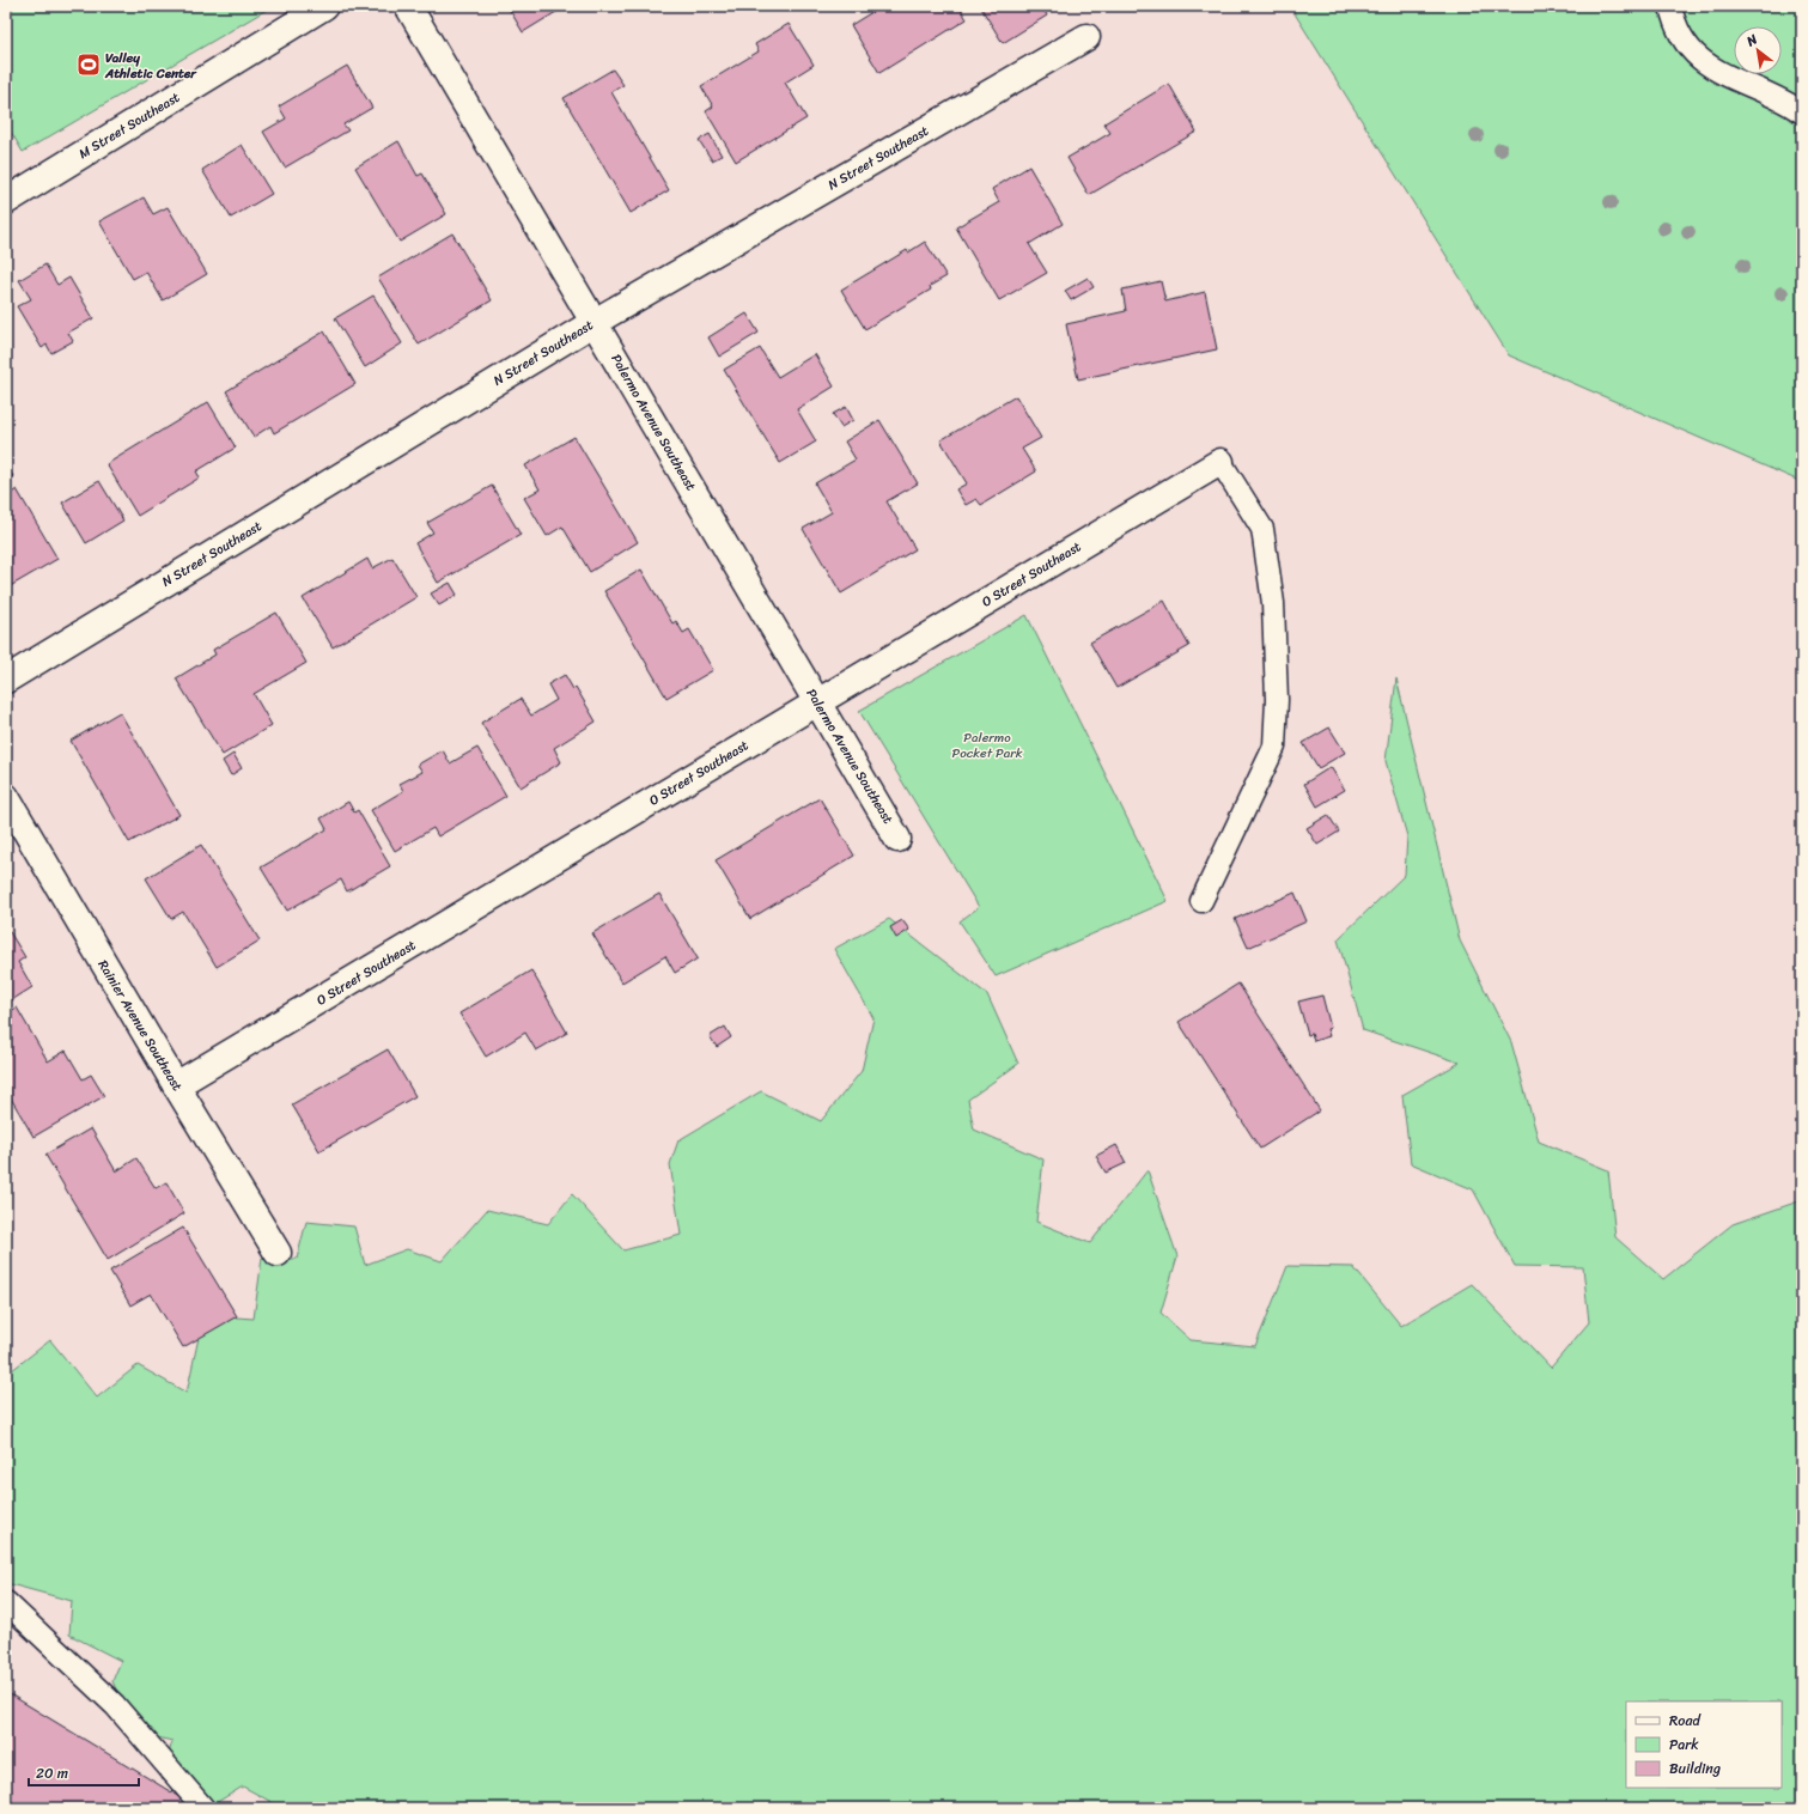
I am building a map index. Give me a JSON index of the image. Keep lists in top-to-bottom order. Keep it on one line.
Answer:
{"streets":{"street":["M Street Southeast","N Street Southeast","Palermo Avenue Southeast","O Street Southeast","Rainier Avenue Southeast"]},"crossings":[["N Street Southeast","Palermo Avenue Southeast"],["Palermo Avenue Southeast","O Street Southeast"],["O Street Southeast","Rainier Avenue Southeast"]],"parks":["Palermo Pocket Park"],"places":{"sports":["Valley Athletic Center"]},"legend":["Road","Park","Building"],"scale_bar":"20 m","north":"top left"}
